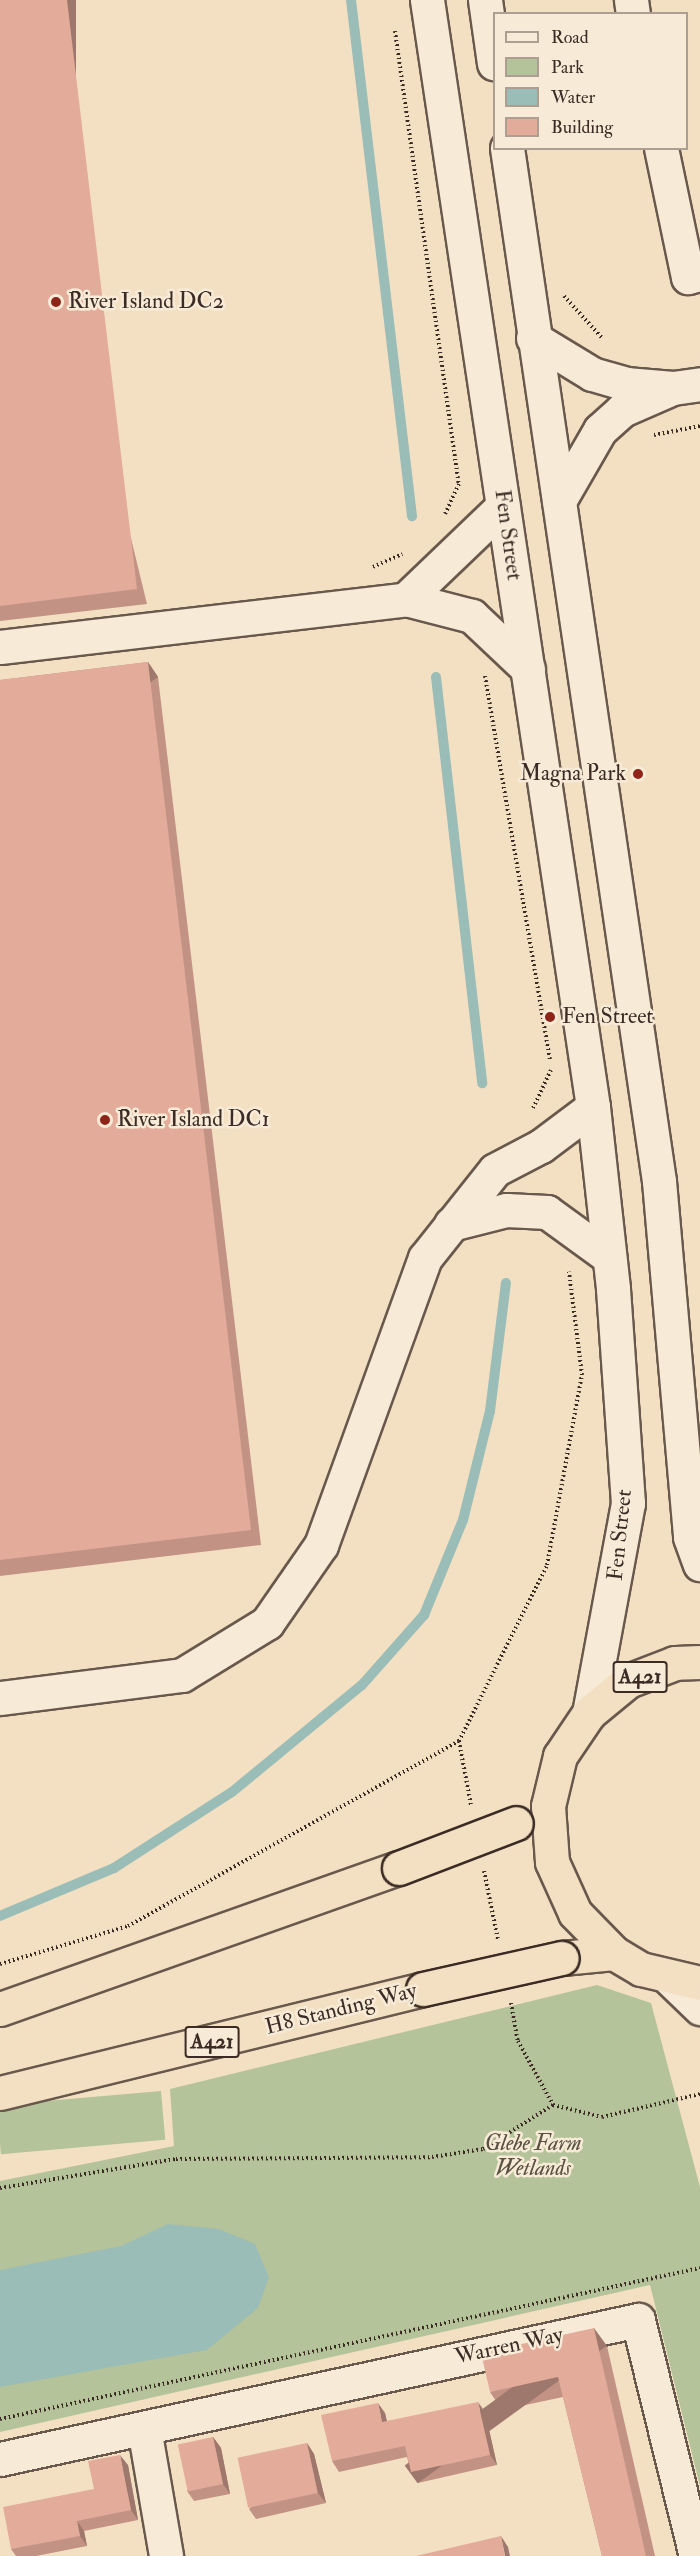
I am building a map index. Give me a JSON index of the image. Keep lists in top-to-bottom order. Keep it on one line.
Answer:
{"streets":{"highway":["A421","H8 Standing Way"],"street":["Fen Street","Warren Way"]},"crossings":[["Fen Street","A421"],["A421","H8 Standing Way"]],"parks":["Glebe Farm Wetlands"],"places":["River Island DC2","Magna Park","Fen Street","River Island DC1"],"legend":["Road","Park","Water","Building"]}
